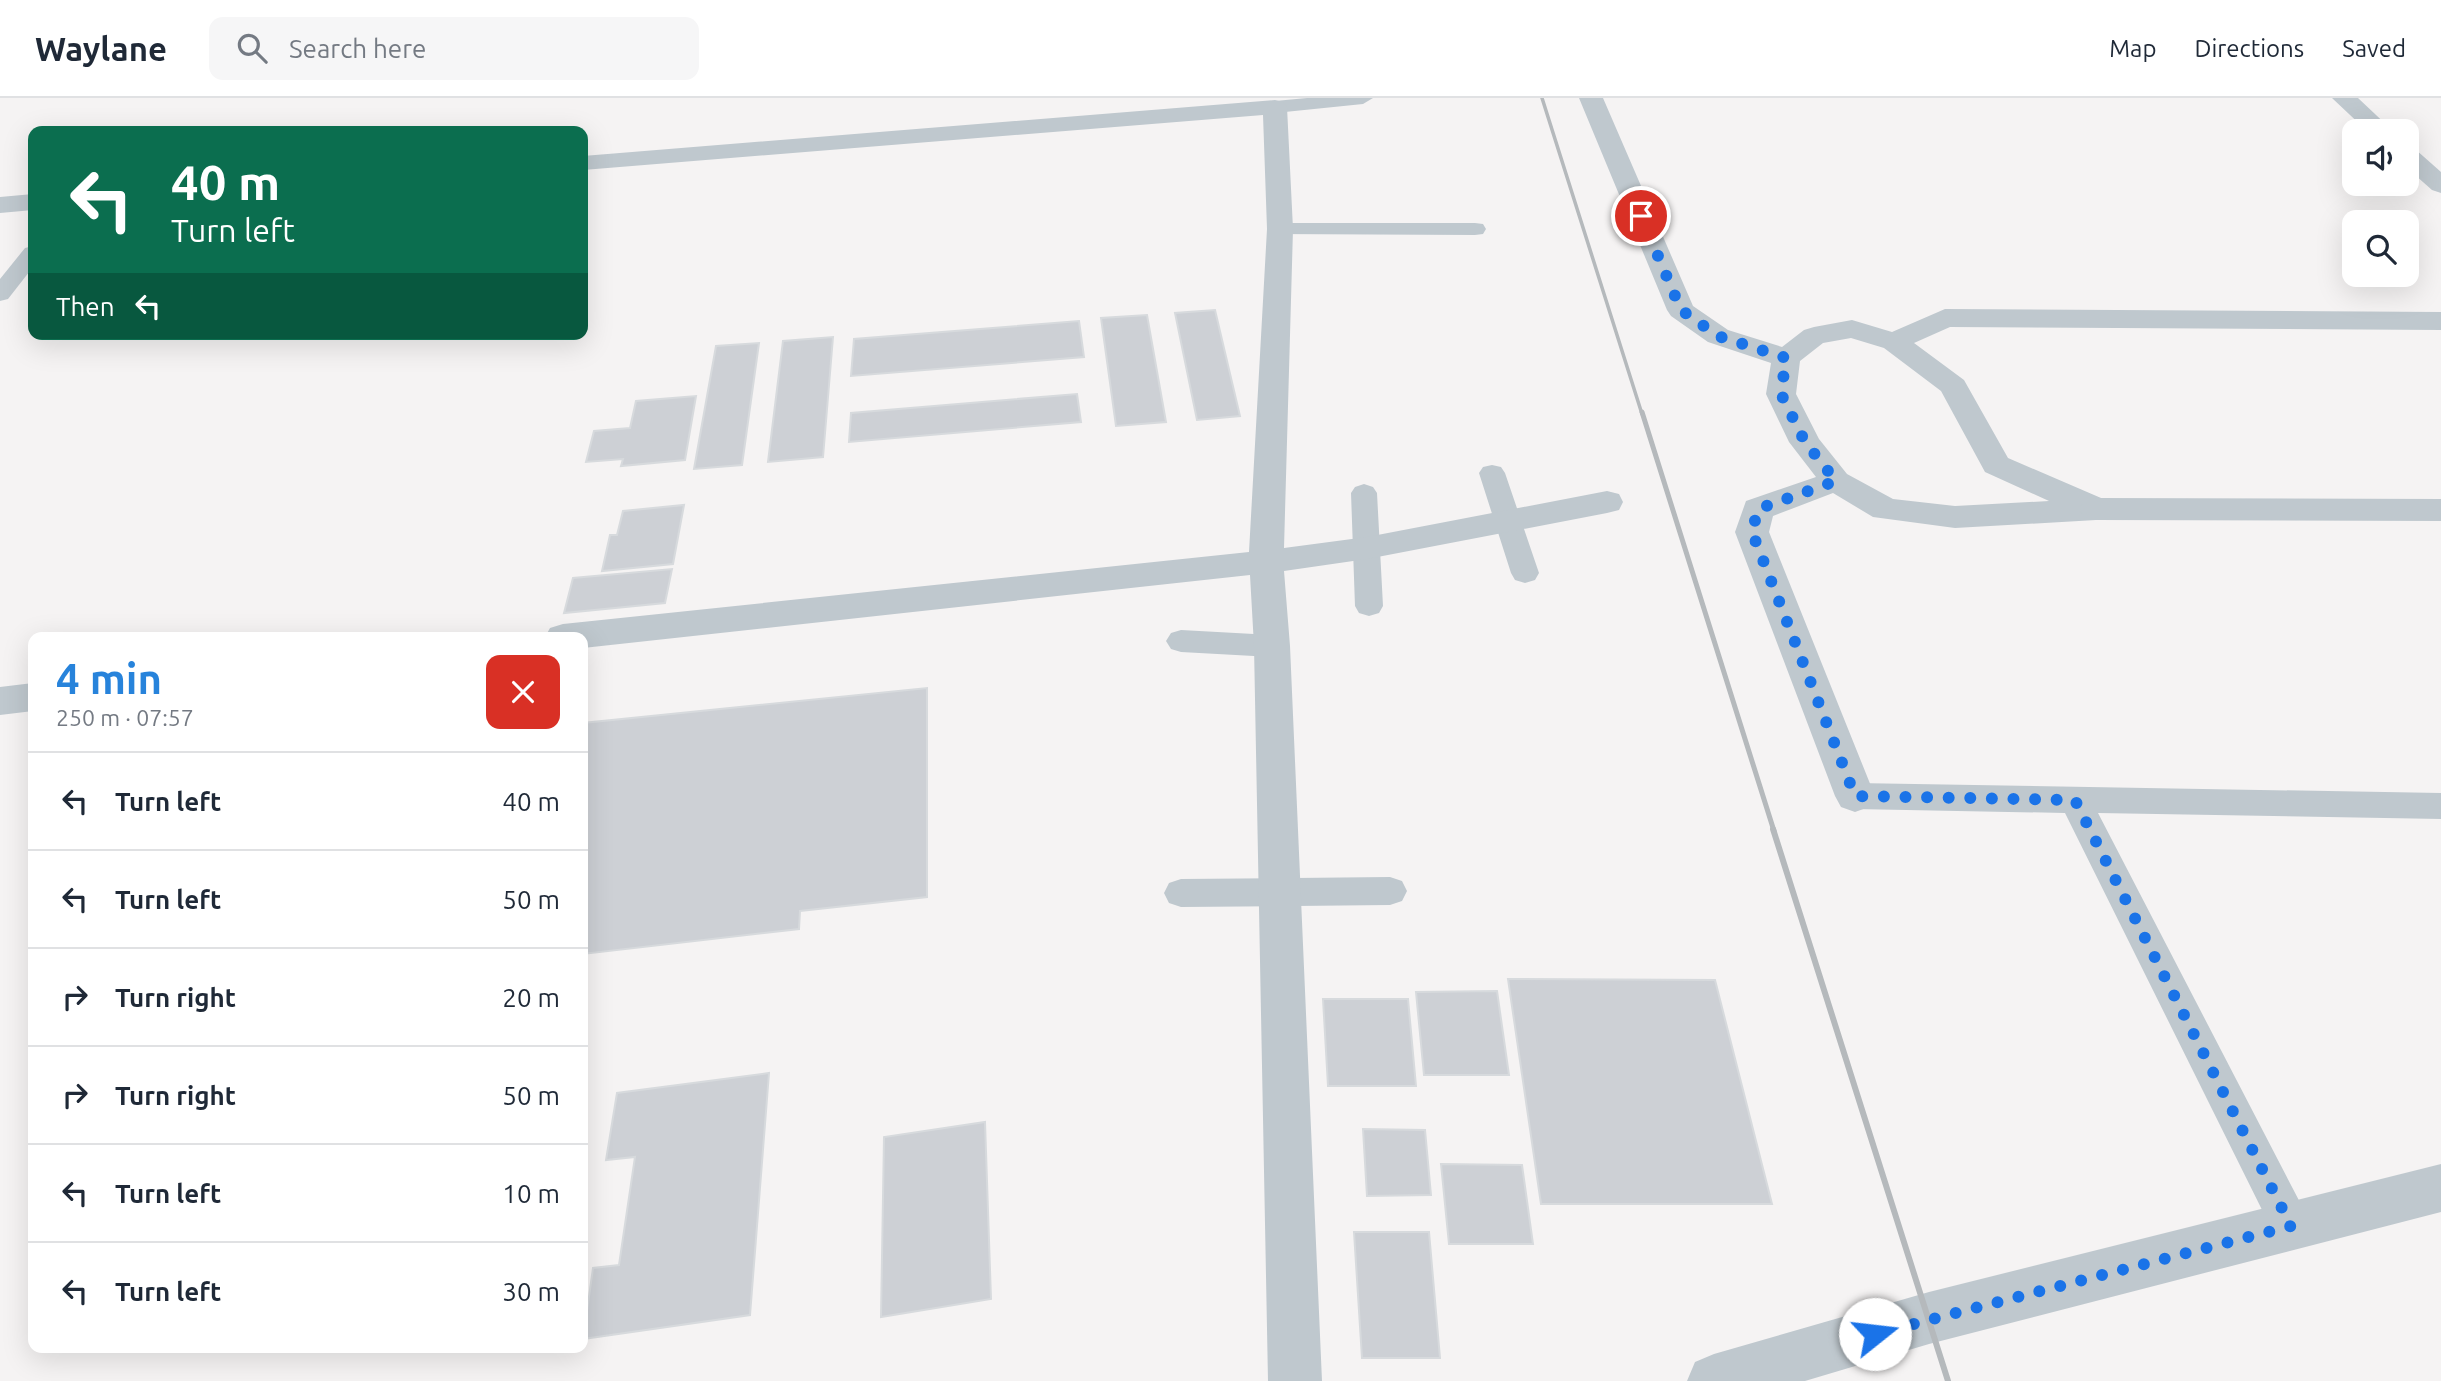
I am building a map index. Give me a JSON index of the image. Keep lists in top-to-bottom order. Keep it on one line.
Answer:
{"page":{"header":"Waylane","search":"Search here","nav":["Map","Directions","Saved"],"turn":["40 m","Turn left"],"then":"Then","heading":["4 min","250 m · 07:57"],"list":[{"name":"Turn left","value":"40 m"},{"name":"Turn left","value":"50 m"},{"name":"Turn right","value":"20 m"},{"name":"Turn right","value":"50 m"},{"name":"Turn left","value":"10 m"},{"name":"Turn left","value":"30 m"}]}}
